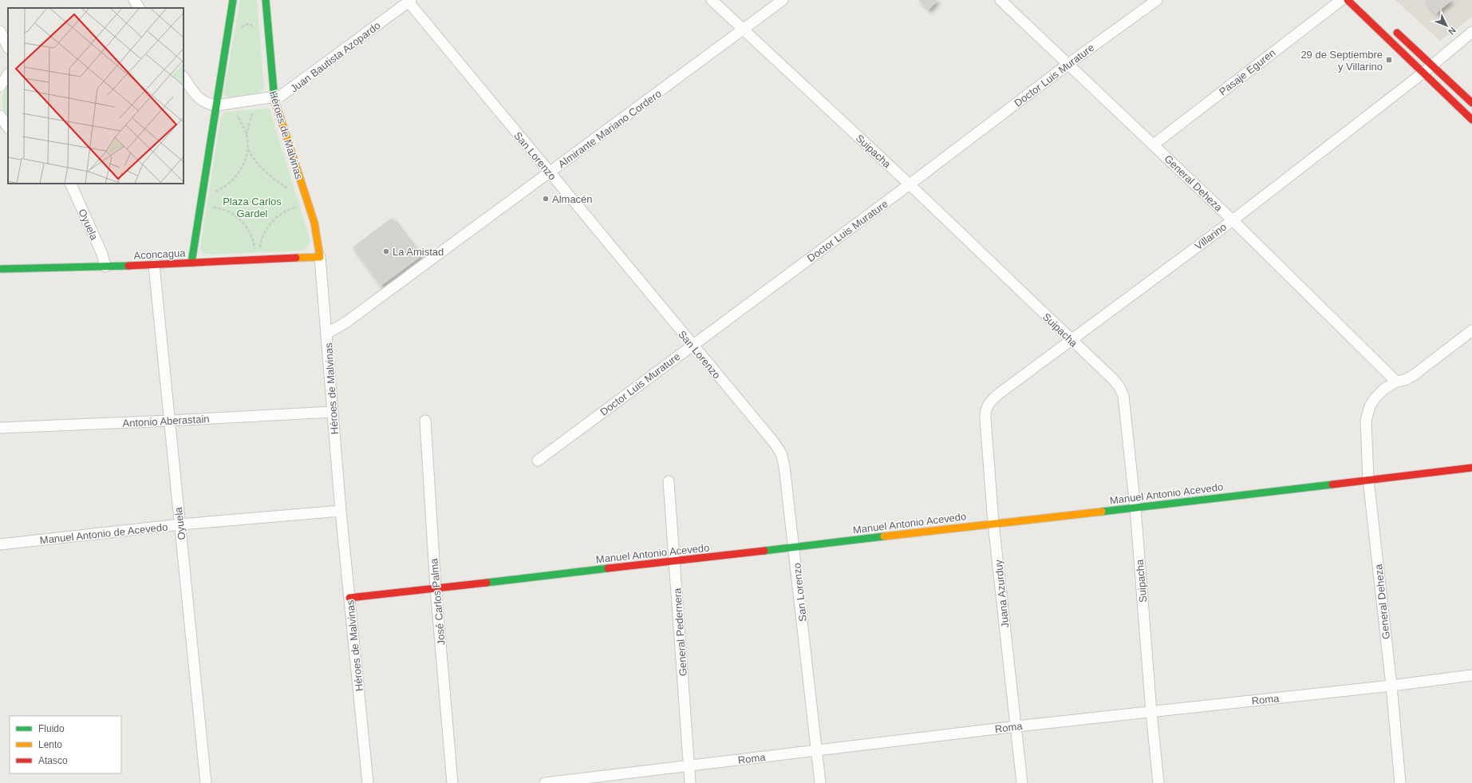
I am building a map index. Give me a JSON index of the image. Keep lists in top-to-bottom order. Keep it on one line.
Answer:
{"streets":{"street":["Juan Bautista Azopardo","Pasaje Eguren","Doctor Luis Murature","Almirante Mariano Cordero","Héroes de Malvinas","Suipacha","San Lorenzo","General Deheza","Oyuela","Villarino","Aconcagua","Antonio Aberastain","Manuel Antonio Acevedo","Manuel Antonio de Acevedo","Juana Azurduy","José Carlos Palma","General Pedernera","Roma"]},"crossings":[["Juan Bautista Azopardo","Héroes de Malvinas"],["Juan Bautista Azopardo","San Lorenzo"],["Pasaje Eguren","General Deheza"],["Doctor Luis Murature","Suipacha"],["Doctor Luis Murature","San Lorenzo"],["Doctor Luis Murature","General Deheza"],["Almirante Mariano Cordero","Héroes de Malvinas"],["Almirante Mariano Cordero","Suipacha"],["Almirante Mariano Cordero","San Lorenzo"],["Héroes de Malvinas","Aconcagua"],["Héroes de Malvinas","Antonio Aberastain"],["Héroes de Malvinas","Manuel Antonio Acevedo"],["Héroes de Malvinas","Manuel Antonio de Acevedo"],["Suipacha","Villarino"],["Suipacha","Manuel Antonio Acevedo"],["Suipacha","Roma"],["San Lorenzo","Manuel Antonio Acevedo"],["San Lorenzo","Roma"],["General Deheza","Villarino"],["General Deheza","Manuel Antonio Acevedo"],["General Deheza","Roma"],["Oyuela","Aconcagua"],["Oyuela","Antonio Aberastain"],["Oyuela","Manuel Antonio de Acevedo"],["Villarino","Juana Azurduy"],["Manuel Antonio Acevedo","Juana Azurduy"],["Manuel Antonio Acevedo","José Carlos Palma"],["Manuel Antonio Acevedo","General Pedernera"],["Juana Azurduy","Roma"],["General Pedernera","Roma"]],"parks":["Plaza Carlos Gardel"],"places":{"transit":["29 de Septiembre y Villarino"],"other":["Almacén","La Amistad"]},"legend":["Fluido","Lento","Atasco"],"north":"bottom right"}
